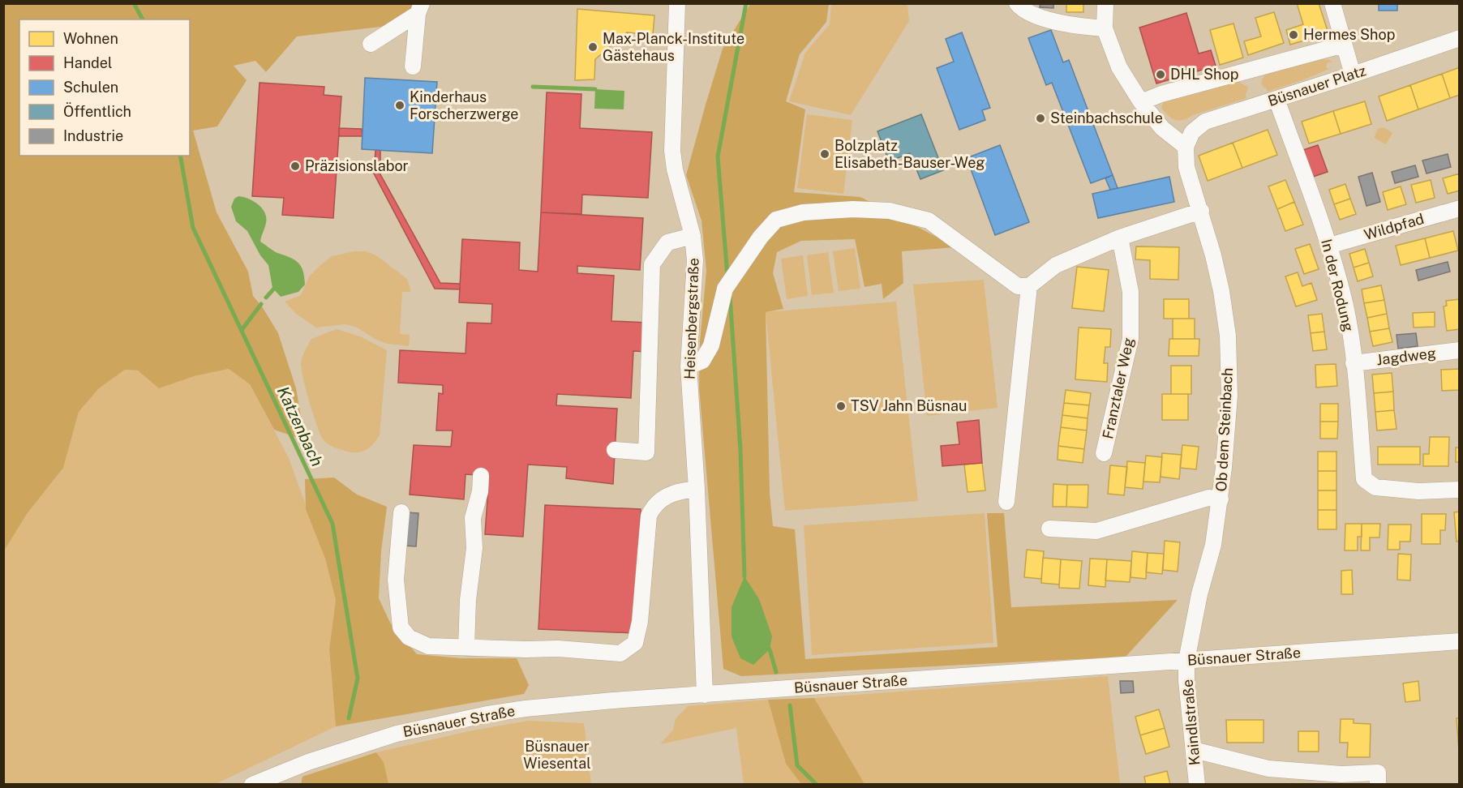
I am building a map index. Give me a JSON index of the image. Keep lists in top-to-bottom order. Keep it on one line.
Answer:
{"streets":{"street":["Büsnauer Platz","Wildpfad","In der Rodung","Heisenbergstraße","Jagdweg","Franztaler Weg","Ob dem Steinbach","Büsnauer Straße","Kaindlstraße"]},"crossings":[["Büsnauer Platz","In der Rodung"],["Büsnauer Platz","Ob dem Steinbach"],["Wildpfad","In der Rodung"],["In der Rodung","Jagdweg"],["Heisenbergstraße","Büsnauer Straße"],["Ob dem Steinbach","Büsnauer Straße"],["Ob dem Steinbach","Kaindlstraße"],["Büsnauer Straße","Kaindlstraße"]],"water":["Katzenbach"],"parks":["Büsnauer Wiesental"],"places":["Hermes Shop","Max-Planck-Institute Gästehaus","DHL Shop","Kinderhaus Forscherzwerge","Steinbachschule","Bolzplatz Elisabeth-Bauser-Weg","Präzisionslabor","TSV Jahn Büsnau"],"legend":["Wohnen","Handel","Schulen","Öffentlich","Industrie"]}
